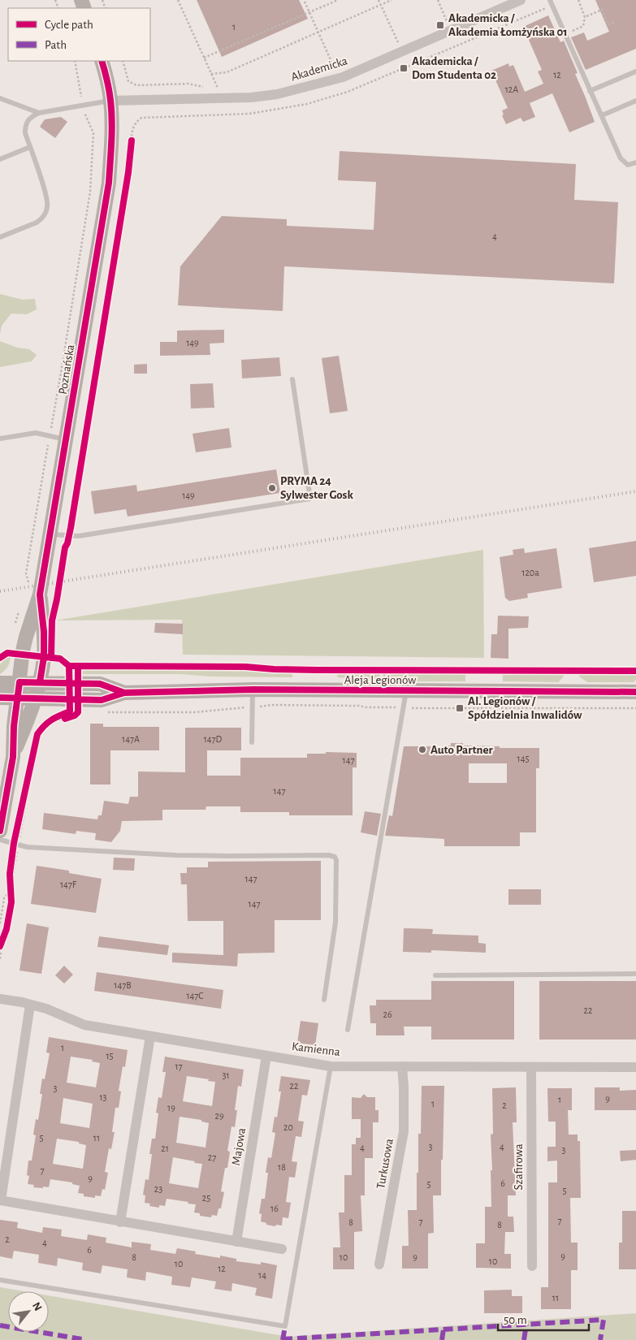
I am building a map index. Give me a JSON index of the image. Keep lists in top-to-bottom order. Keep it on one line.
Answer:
{"streets":{"main road":["Poznańska","Aleja Legionów"],"street":["Akademicka","Kamienna","Majowa","Turkusowa","Szafirowa"]},"crossings":[["Akademicka","Poznańska"],["Poznańska","Aleja Legionów"],["Kamienna","Majowa"],["Kamienna","Turkusowa"],["Kamienna","Szafirowa"]],"places":{"transit":["Akademicka / Akademia Łomżyńska 01","Akademicka / Dom Studenta 02","Al. Legionów / Spółdzielnia Inwalidów"],"other":["PRYMA 24 Sylwester Gosk","Auto Partner"]},"house_numbers":["1","12","12A","4","149","149","120a","147A","147D","145","147","147","147","147F","147","147B","147C","22","26","1","15","17","31","22","3","13","9","1","1","2","19","29","20","5","11","3","4","4","21","3","27","18","7","9","6","5","23","5","25","16","7","7","8","8","2","4","6","9","8","10","9","10","10","12","14","11"],"legend":["Cycle path","Path"],"scale_bar":"50 m","north":"top right"}
